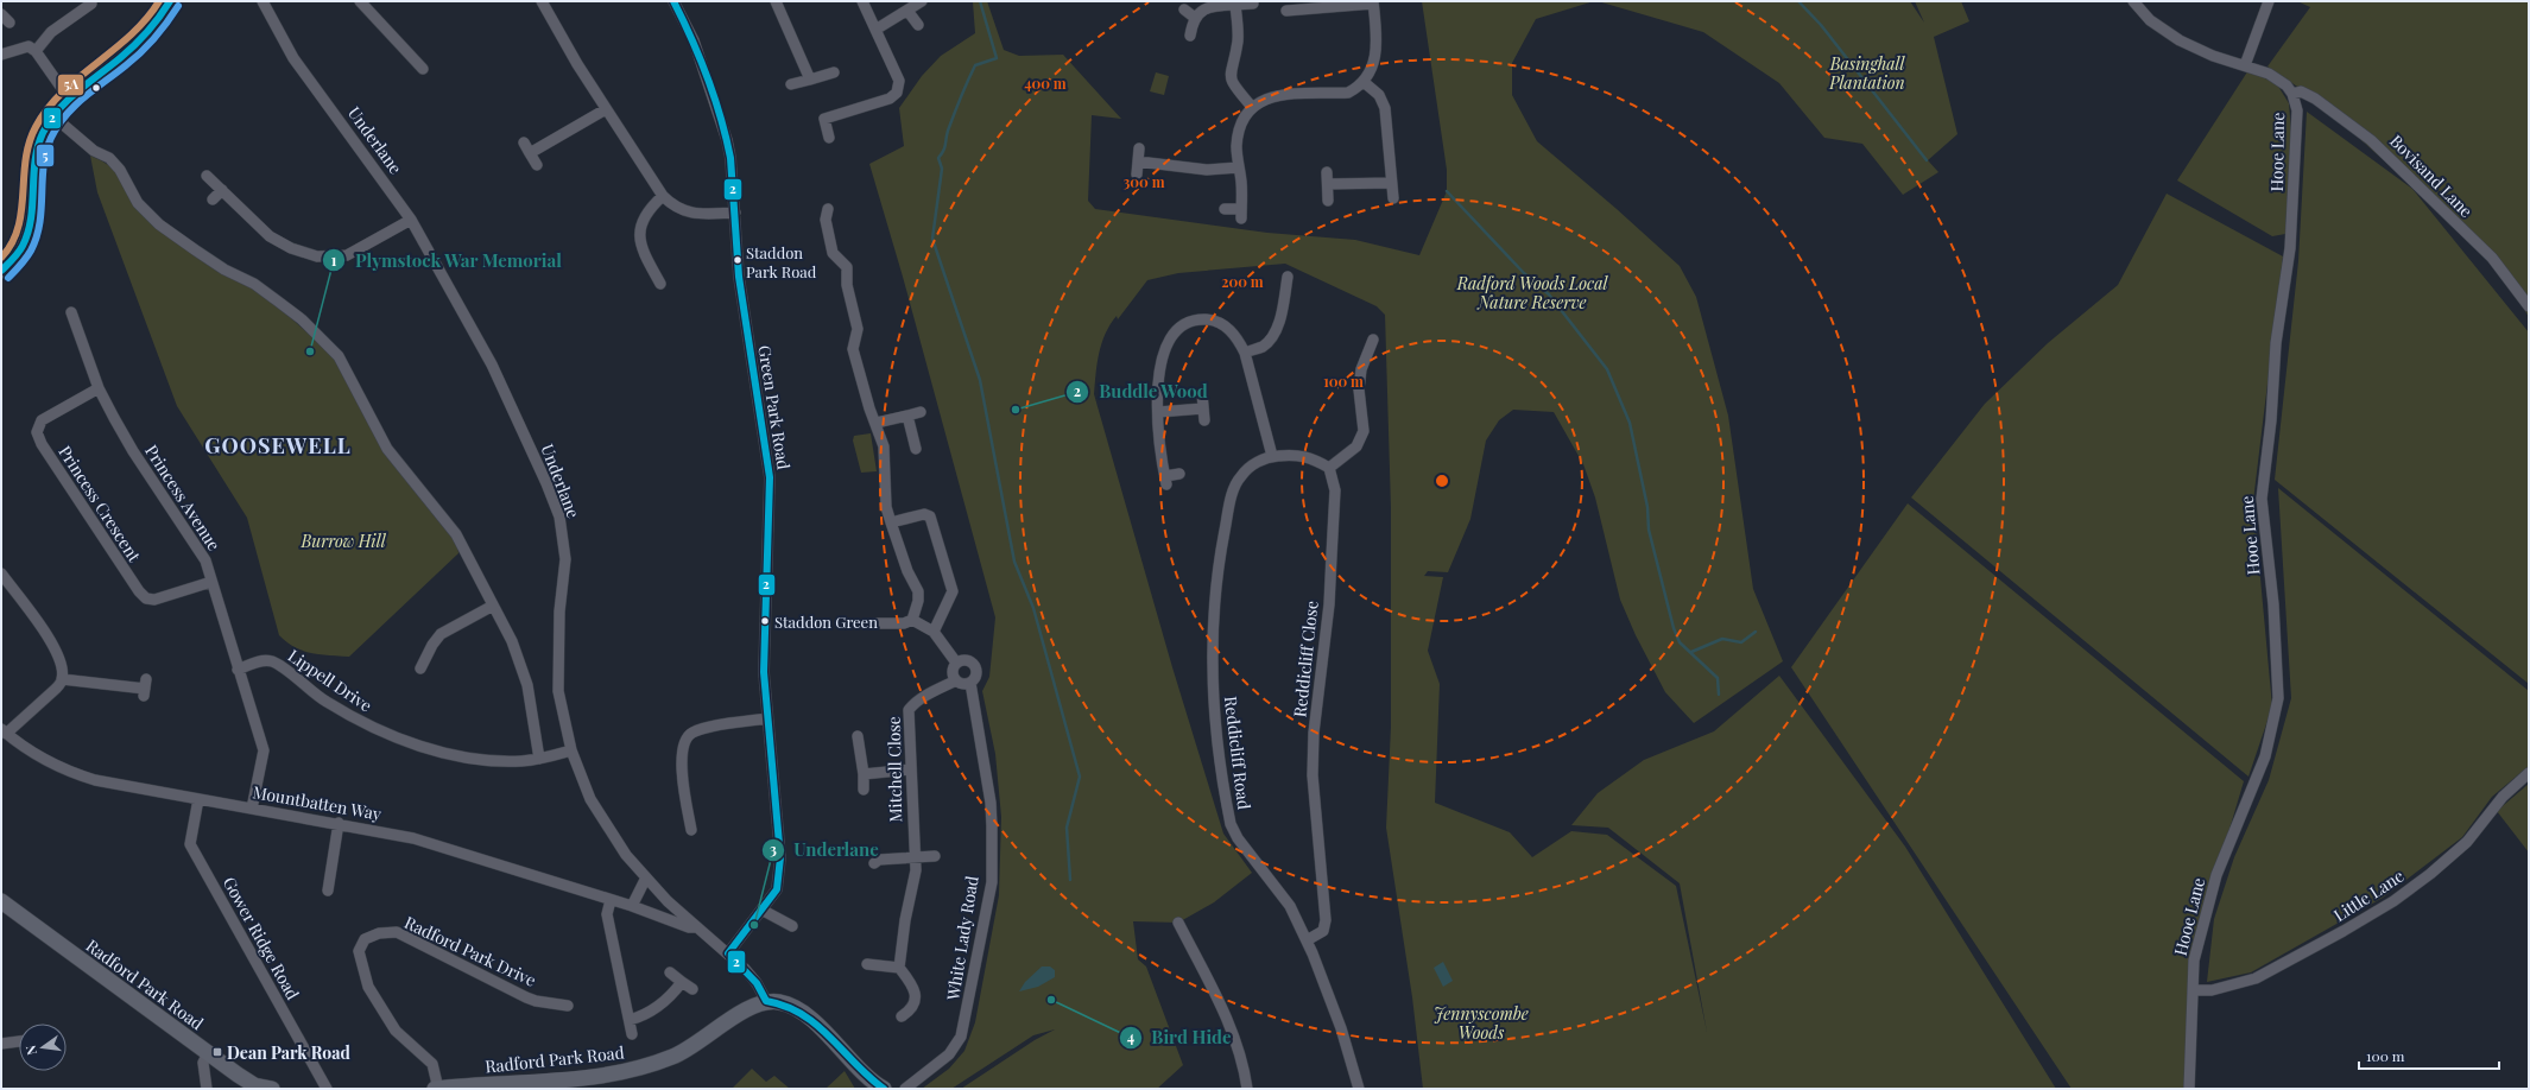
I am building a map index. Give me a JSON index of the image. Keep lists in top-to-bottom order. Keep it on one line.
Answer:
{"streets":{"street":["Underlane","Hooe Lane","Bovisand Lane","Green Park Road","Princess Avenue","Princess Crescent","Reddicliff Close","Lippell Drive","Reddicliff Road","Mitchell Close","Mountbatten Way","Little Lane","Gower Ridge Road","White Lady Road","Radford Park Drive","Radford Park Road"]},"crossings":[["Underlane","Green Park Road"],["Underlane","Lippell Drive"],["Underlane","Mountbatten Way"],["Underlane","Radford Park Road"],["Hooe Lane","Bovisand Lane"],["Hooe Lane","Little Lane"],["Princess Avenue","Princess Crescent"],["Princess Avenue","Lippell Drive"],["Princess Avenue","Mountbatten Way"],["Reddicliff Close","Reddicliff Road"],["Mitchell Close","White Lady Road"],["Mountbatten Way","Gower Ridge Road"],["Radford Park Drive","Radford Park Road"]],"districts":["GOOSEWELL"],"parks":["Basinghall Plantation","Radford Woods Local Nature Reserve","Burrow Hill","Jennyscombe Woods"],"places":{"other":["Staddon Park Road","Plymstock War Memorial","Buddle Wood","Staddon Green","Underlane","Bird Hide"],"transit":["Dean Park Road"]},"lines":["transit line 2","transit line 5A","transit line 5"],"scale_bar":"100 m","north":"left","rings":["400 m","300 m","200 m","100 m"]}
